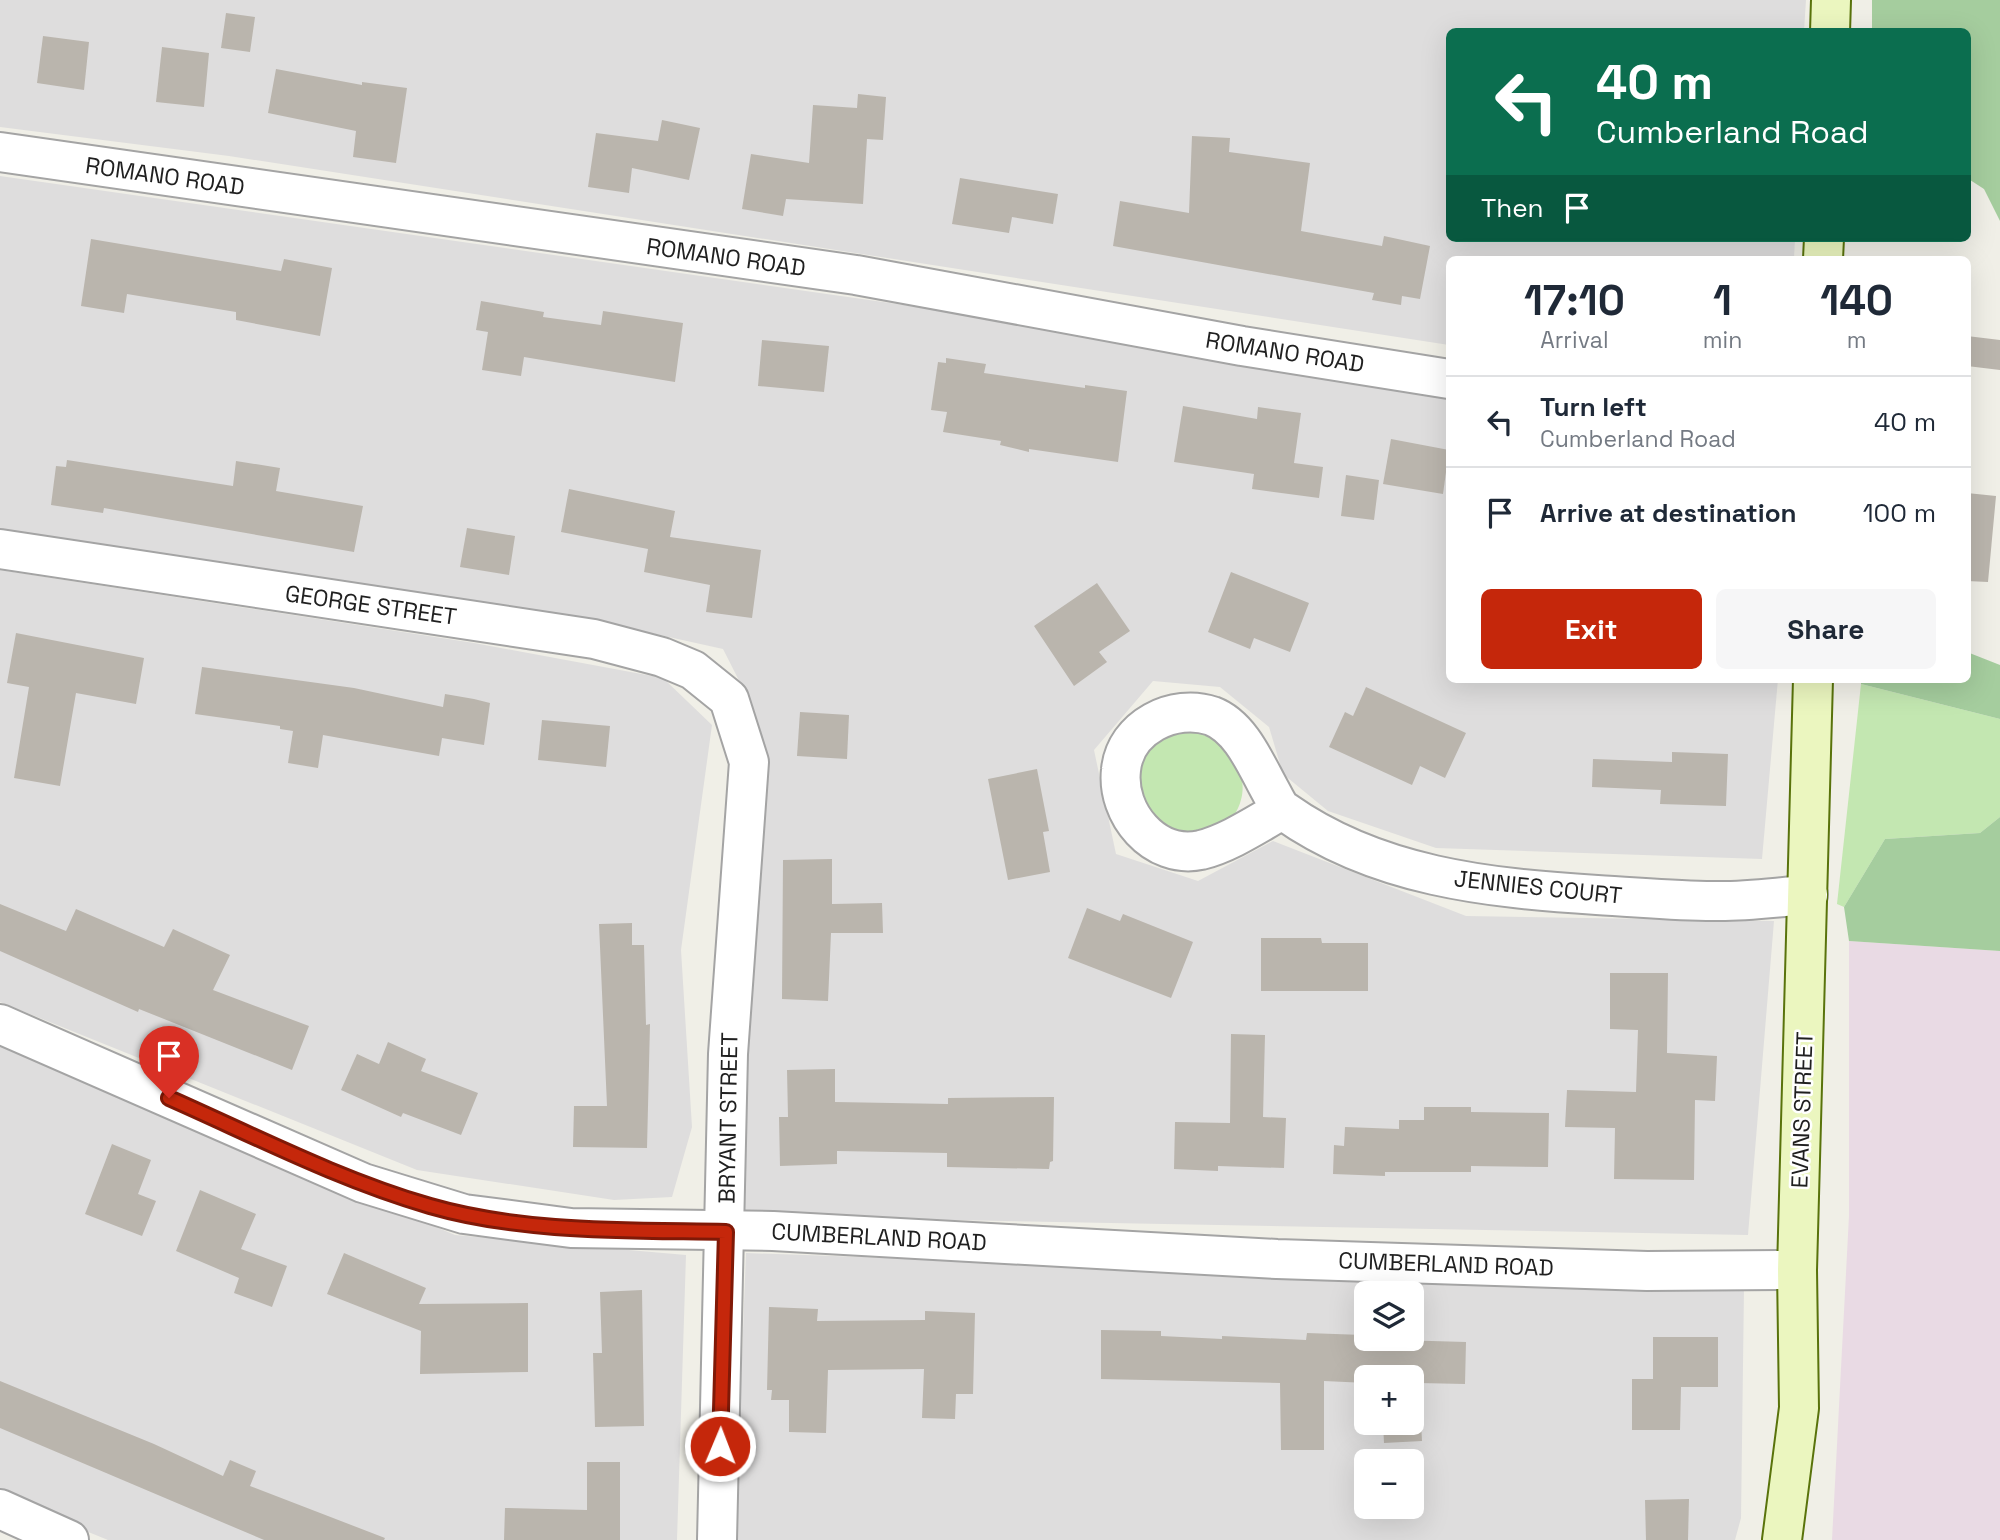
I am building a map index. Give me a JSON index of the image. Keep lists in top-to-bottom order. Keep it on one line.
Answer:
{"streets":{"street":["ROMANO ROAD","GEORGE STREET","JENNIES COURT","EVANS STREET","BRYANT STREET","CUMBERLAND ROAD"]},"crossings":[["GEORGE STREET","BRYANT STREET"],["JENNIES COURT","EVANS STREET"],["EVANS STREET","CUMBERLAND ROAD"],["BRYANT STREET","CUMBERLAND ROAD"]],"page":{"turn":["40 m","Cumberland Road"],"then":"Then","eta":["17:10","Arrival","1","min","140","m"],"list":[{"name":"Turn left","note":"Cumberland Road","value":"40 m"},{"name":"Arrive at destination","value":"100 m"}],"buttons":["Exit","Share"],"map_buttons":["+","−"]}}
